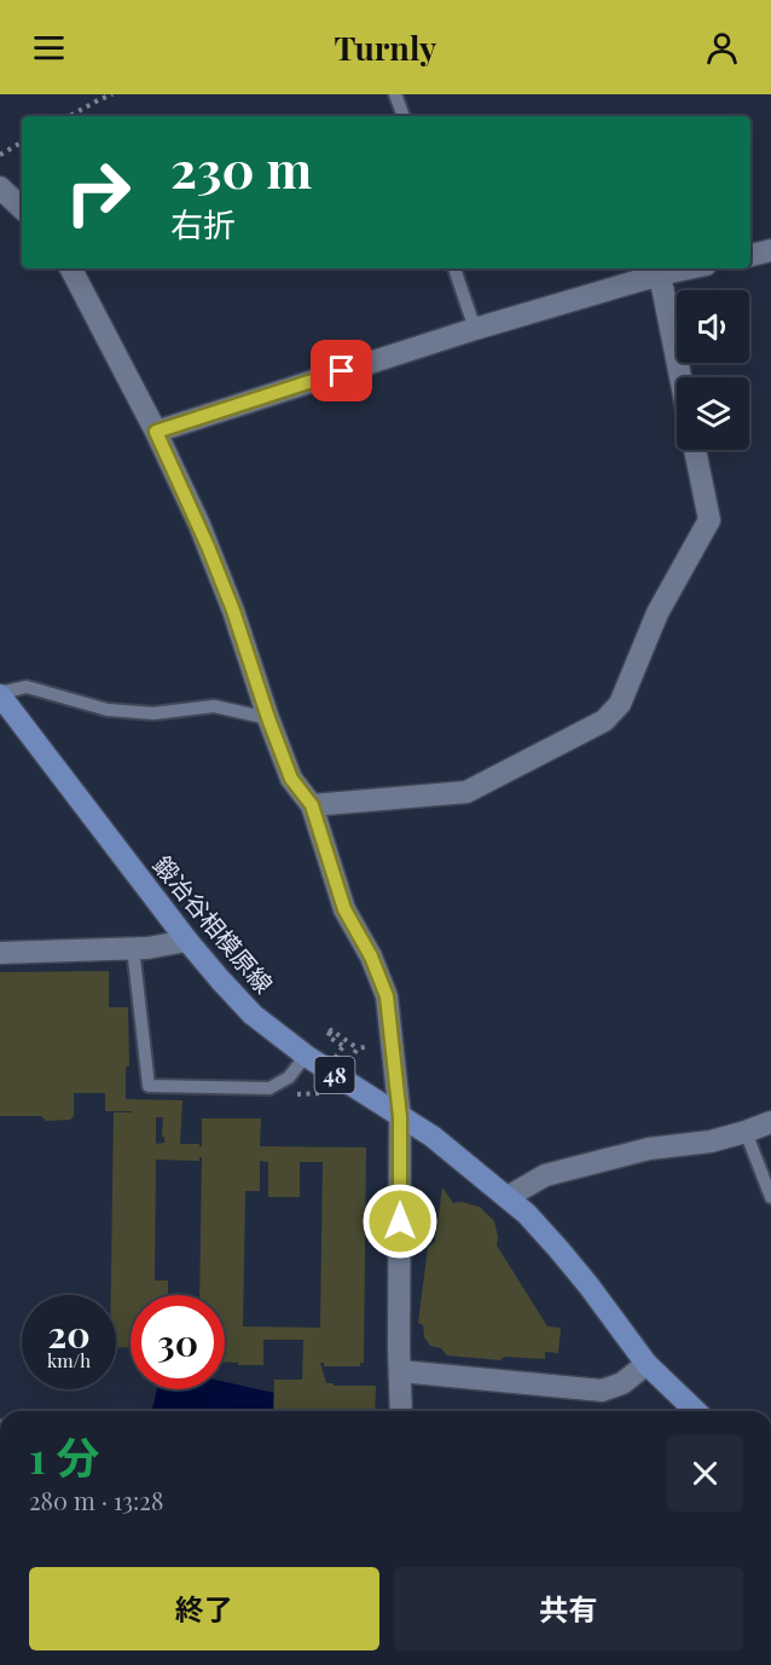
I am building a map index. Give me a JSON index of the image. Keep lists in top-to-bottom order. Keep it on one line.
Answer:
{"streets":{"main road":["鍛冶谷相模原線","48"]},"page":{"header":"Turnly","turn":["230 m","右折"],"speed":"20 km/h","limit":"30","heading":["1 分","280 m · 13:28"],"buttons":["終了","共有"]}}
